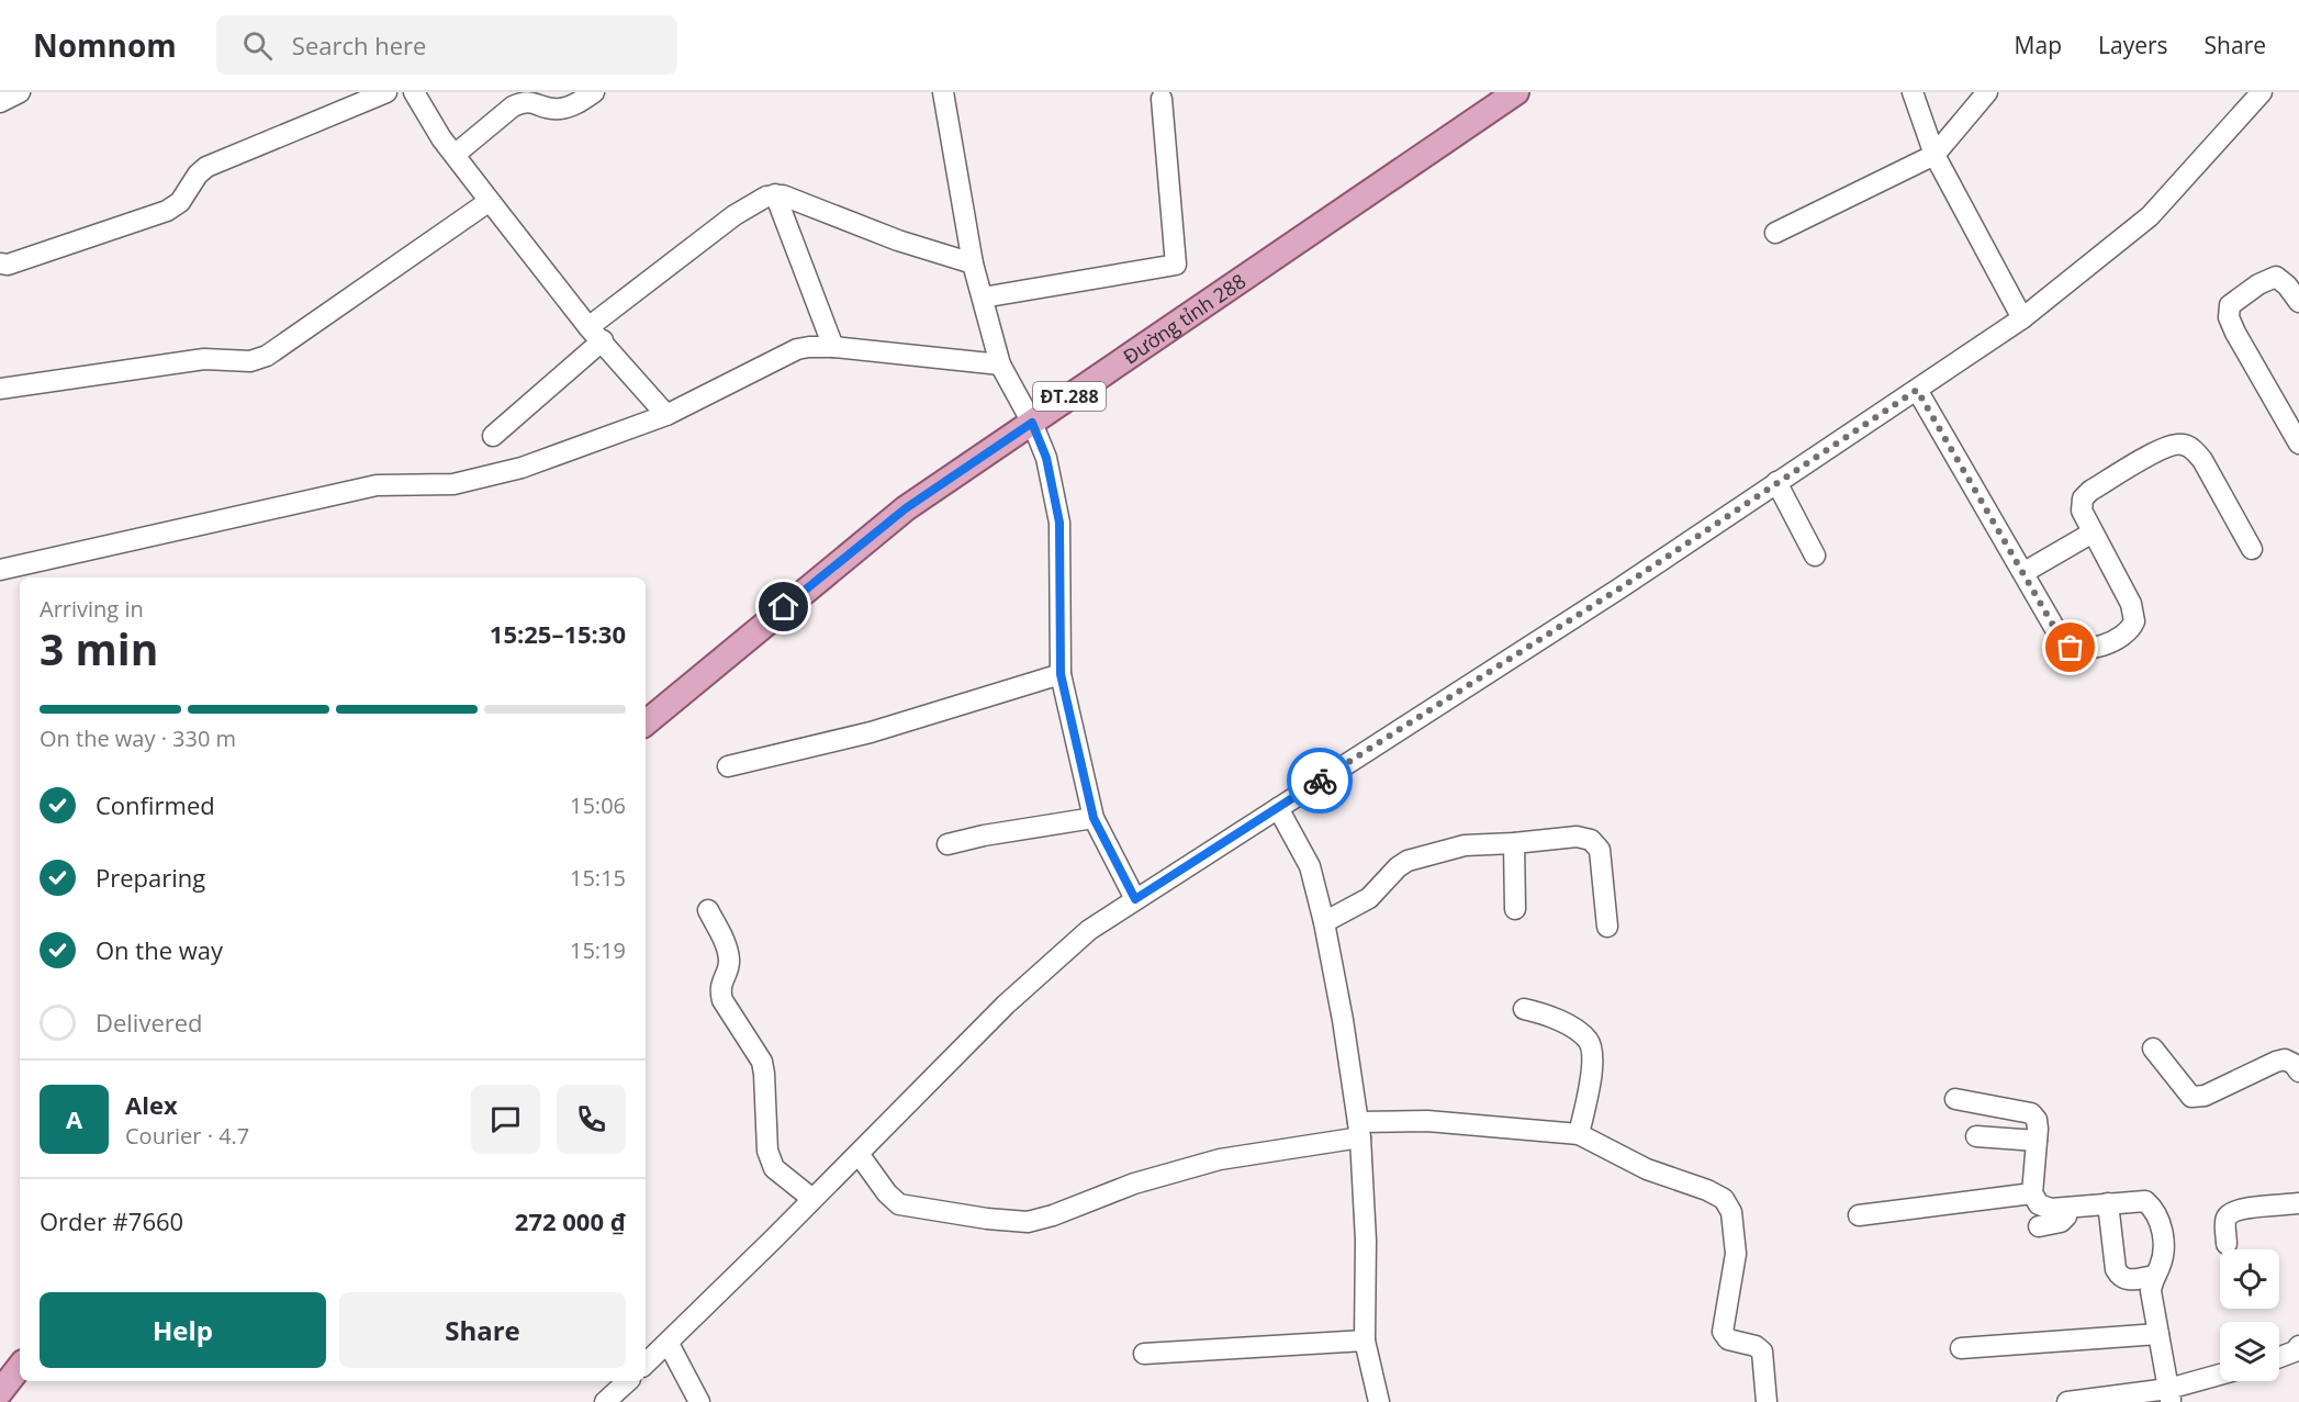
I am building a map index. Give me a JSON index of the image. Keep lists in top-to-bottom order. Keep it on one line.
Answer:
{"streets":{"main road":["Đường tỉnh 288","ĐT.288"]},"page":{"header":"Nomnom","search":"Search here","nav":["Map","Layers","Share"],"heading":["3 min","Arriving in","15:25–15:30"],"panel":["Alex","Courier · 4.7","Order #7660","272 000 ₫"],"bar":"On the way · 330 m","list":[["Confirmed","15:06"],["Preparing","15:15"],["On the way","15:19"],"Delivered"],"round":"A","buttons":["Help","Share"]}}
